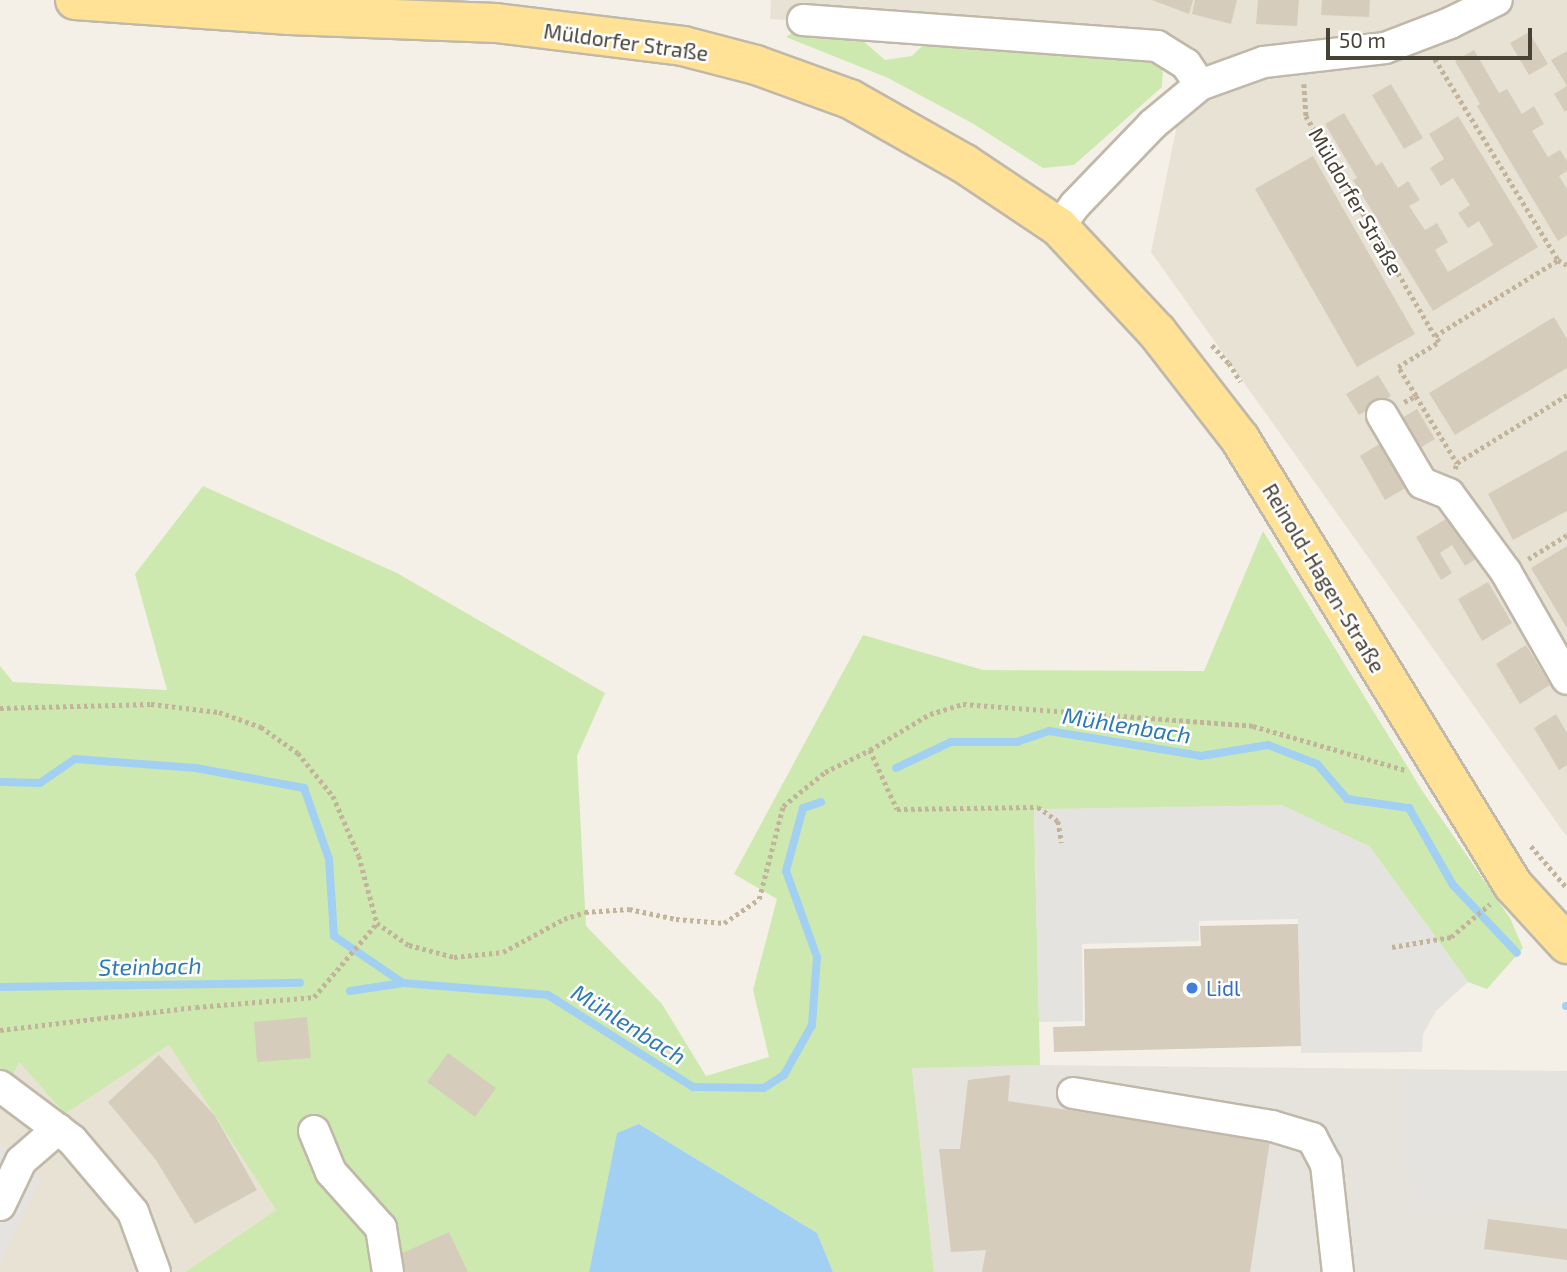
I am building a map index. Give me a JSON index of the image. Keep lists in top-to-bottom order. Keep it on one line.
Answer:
{"streets":{"main road":["Müldorfer Straße","Reinold-Hagen-Straße"]},"crossings":[["Müldorfer Straße","Reinold-Hagen-Straße"]],"water":["Mühlenbach","Steinbach"],"places":["Lidl"],"scale_bar":"50 m"}
